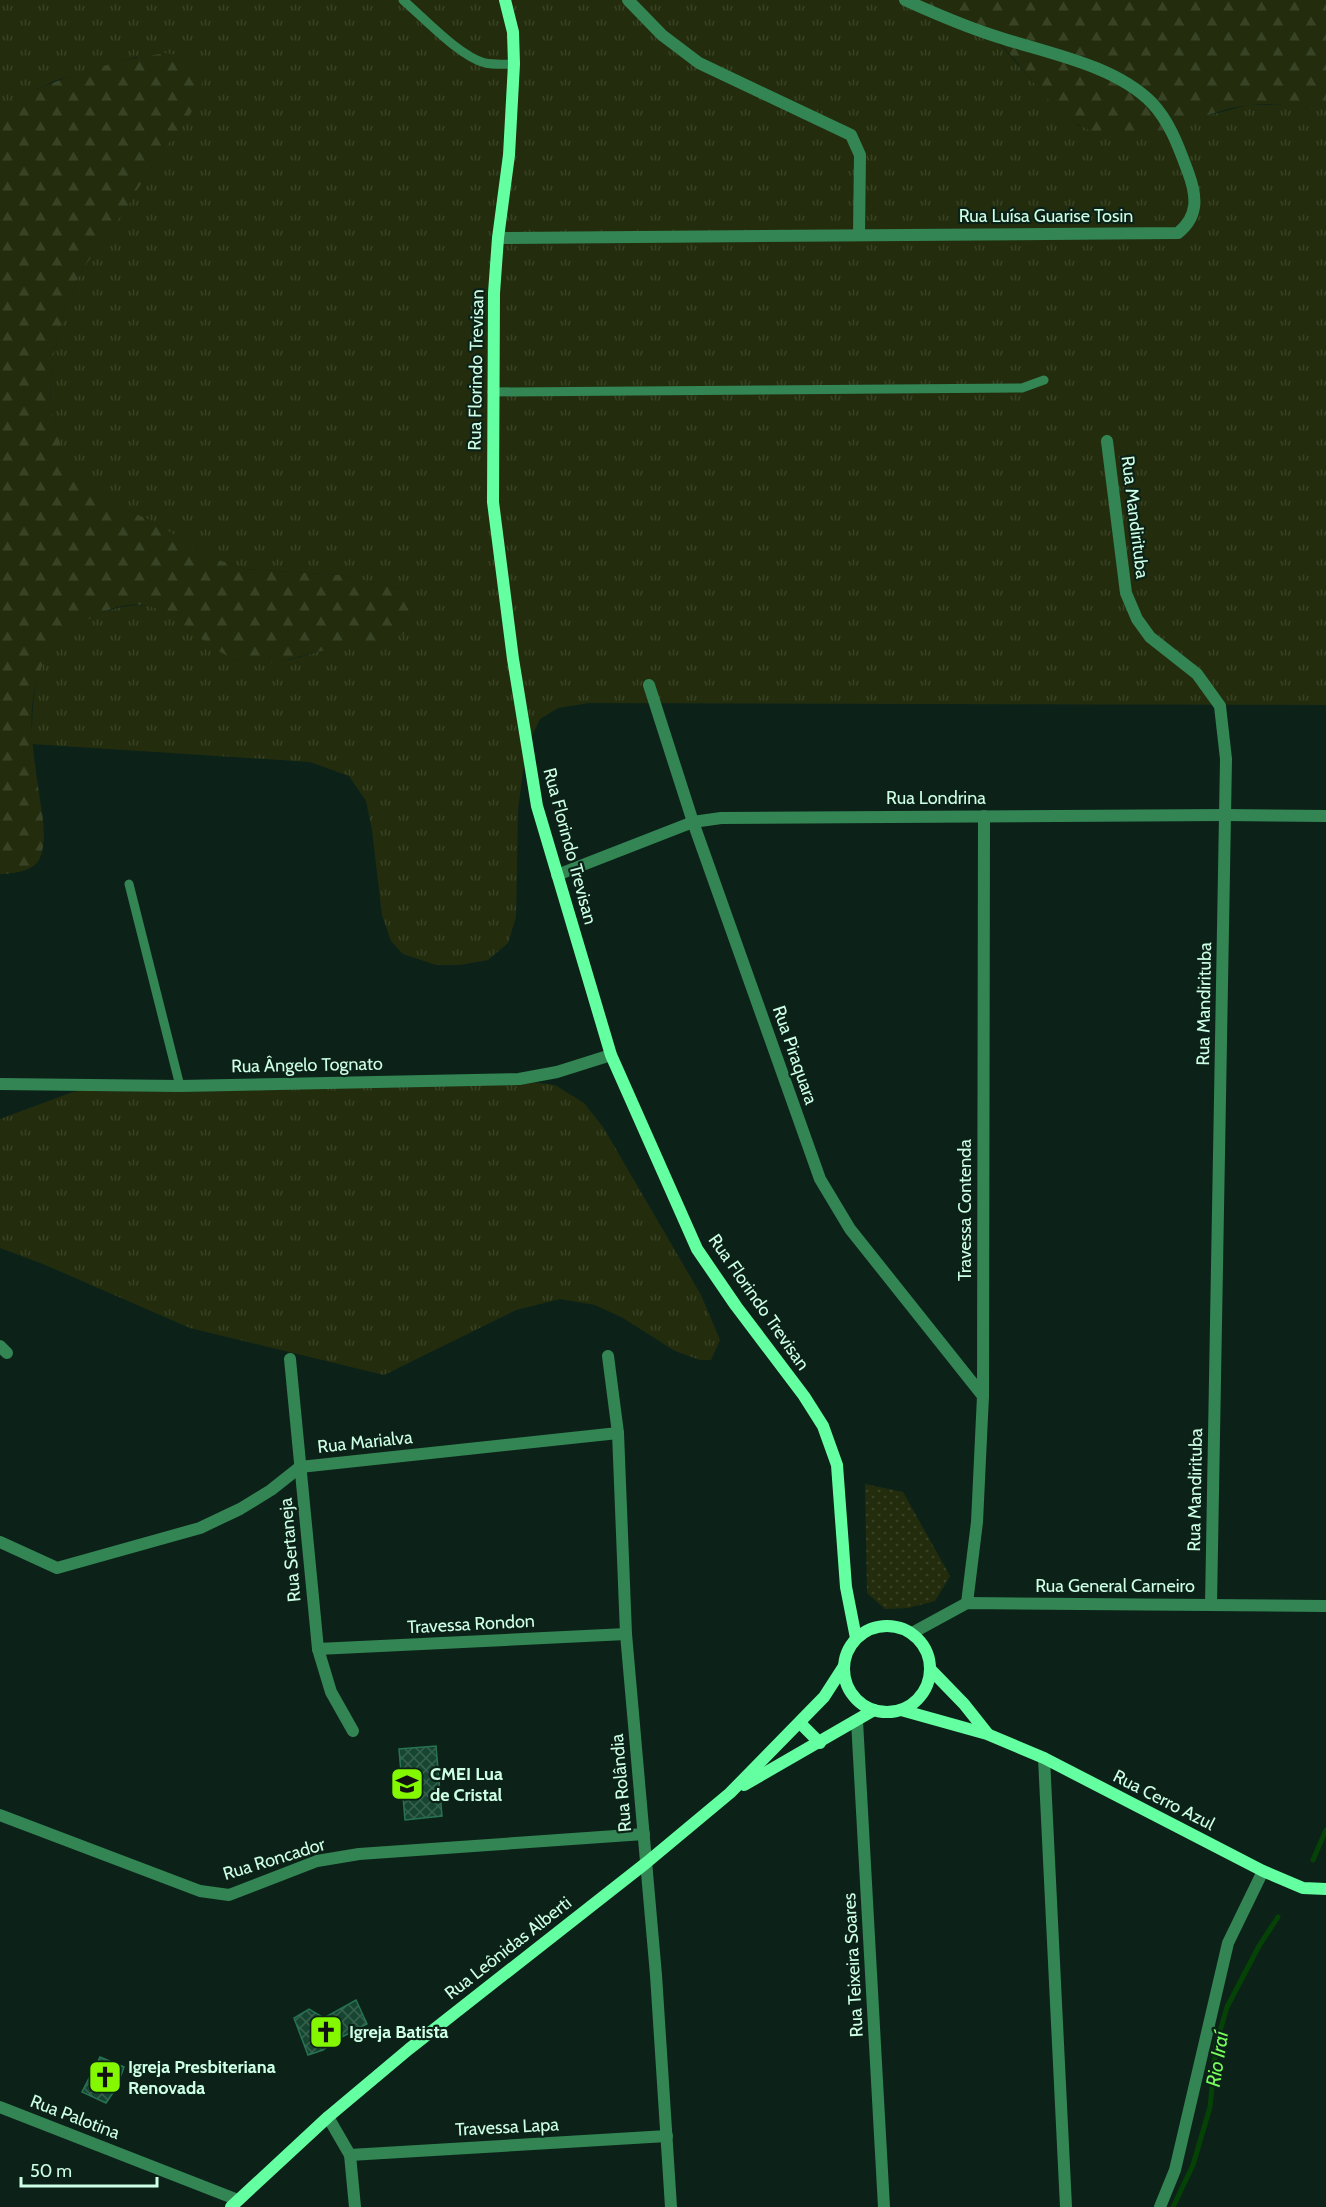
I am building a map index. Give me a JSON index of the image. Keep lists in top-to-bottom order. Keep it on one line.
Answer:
{"streets":{"street":["Rua Luísa Guarise Tosin","Rua Florindo Trevisan","Rua Mandirituba","Rua Londrina","Rua Piraquara","Rua Ângelo Tognato","Travessa Contenda","Rua Marialva","Rua Sertaneja","Rua General Carneiro","Travessa Rondon","Rua Rolândia","Rua Cerro Azul","Rua Roncador","Rua Leônidas Alberti","Rua Teixeira Soares","Rua Palotina","Travessa Lapa"]},"crossings":[["Rua Luísa Guarise Tosin","Rua Florindo Trevisan"],["Rua Florindo Trevisan","Rua Londrina"],["Rua Florindo Trevisan","Rua Ângelo Tognato"],["Rua Florindo Trevisan","Rua General Carneiro"],["Rua Florindo Trevisan","Rua Cerro Azul"],["Rua Florindo Trevisan","Rua Leônidas Alberti"],["Rua Mandirituba","Rua Londrina"],["Rua Mandirituba","Rua General Carneiro"],["Rua Londrina","Rua Piraquara"],["Rua Londrina","Travessa Contenda"],["Rua Piraquara","Travessa Contenda"],["Travessa Contenda","Rua General Carneiro"],["Rua Marialva","Rua Sertaneja"],["Rua Marialva","Rua Rolândia"],["Rua Sertaneja","Travessa Rondon"],["Rua General Carneiro","Rua Cerro Azul"],["Rua General Carneiro","Rua Leônidas Alberti"],["Travessa Rondon","Rua Rolândia"],["Rua Rolândia","Rua Roncador"],["Rua Rolândia","Rua Leônidas Alberti"],["Rua Rolândia","Travessa Lapa"],["Rua Cerro Azul","Rua Leônidas Alberti"],["Rua Leônidas Alberti","Rua Teixeira Soares"],["Rua Leônidas Alberti","Rua Palotina"]],"water":["Rio Iraí"],"places":{"school or university":["CMEI Lua de Cristal"],"church":["Igreja Batista","Igreja Presbiteriana Renovada"]},"scale_bar":"50 m"}
